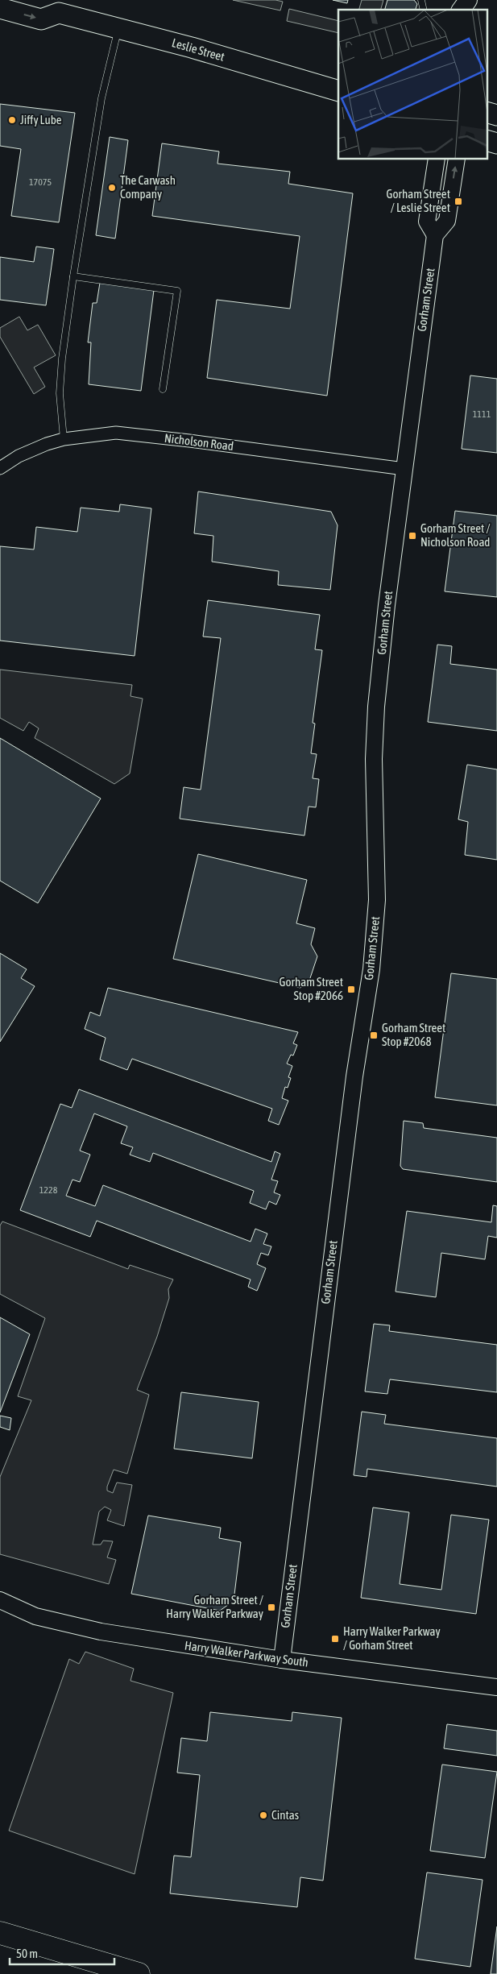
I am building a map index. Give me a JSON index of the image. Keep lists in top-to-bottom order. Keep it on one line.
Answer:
{"streets":{"main road":["Leslie Street"],"street":["Gorham Street","Nicholson Road","Harry Walker Parkway South"]},"crossings":[["Gorham Street","Nicholson Road"],["Gorham Street","Harry Walker Parkway South"]],"places":{"other":["Jiffy Lube","The Carwash Company","Cintas"],"transit":["Gorham Street / Leslie Street","Gorham Street / Nicholson Road","Gorham Street Stop #2066","Gorham Street Stop #2068","Gorham Street / Harry Walker Parkway","Harry Walker Parkway / Gorham Street"]},"house_numbers":["17075","1111","1228"],"scale_bar":"50 m"}
